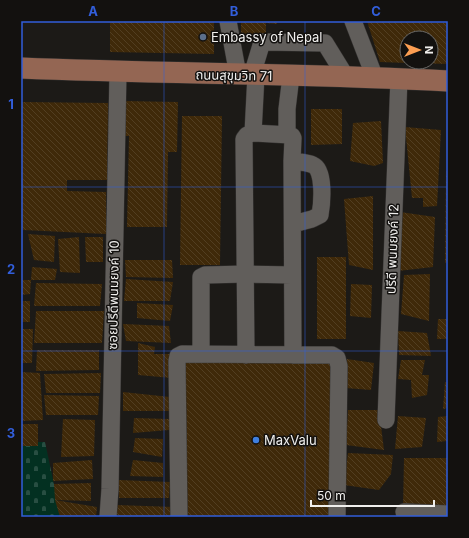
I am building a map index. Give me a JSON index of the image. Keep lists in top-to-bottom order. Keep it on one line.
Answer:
{"streets":{"main road":["ถนนสุขุมวิท 71"],"street":["ปรีดี พนมยงค์ 12","ซอยปรีดีพนมยงค์ 10"]},"crossings":[["ถนนสุขุมวิท 71","ปรีดี พนมยงค์ 12"],["ถนนสุขุมวิท 71","ซอยปรีดีพนมยงค์ 10"]],"places":["Embassy of Nepal","MaxValu"],"scale_bar":"50 m","north":"right","grid":{"columns":["A","B","C"],"rows":["1","2","3"]}}
